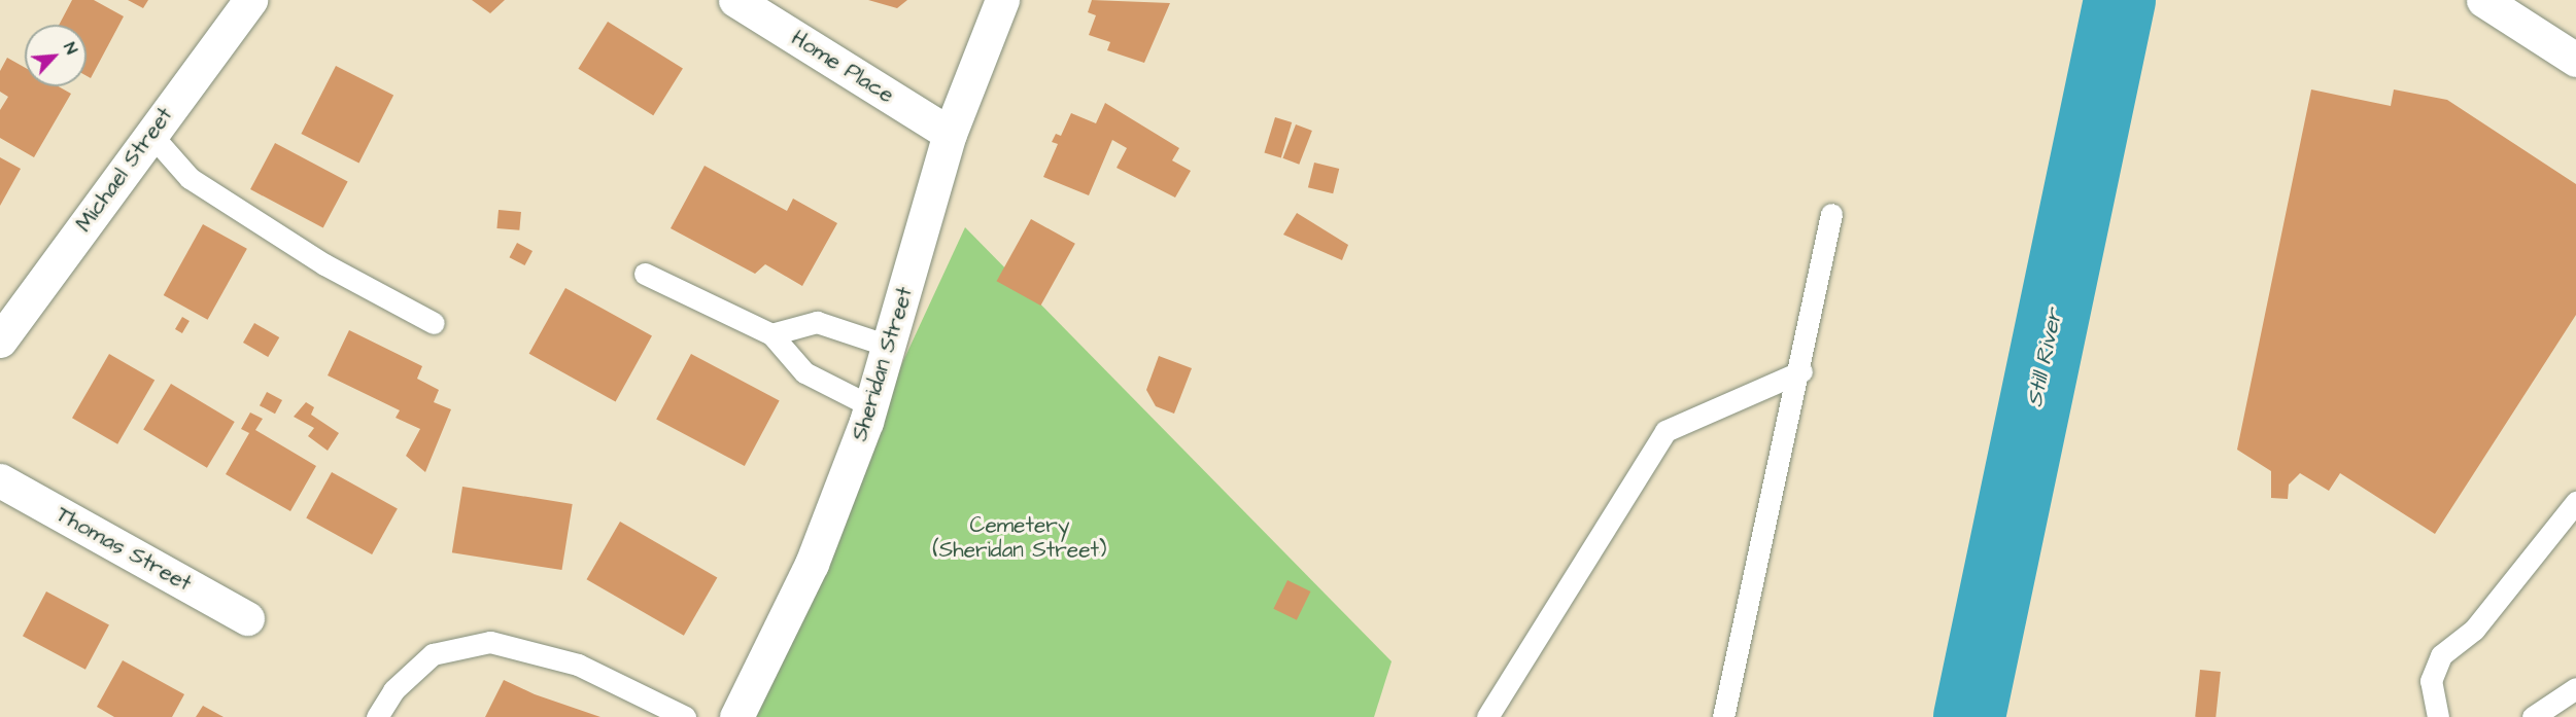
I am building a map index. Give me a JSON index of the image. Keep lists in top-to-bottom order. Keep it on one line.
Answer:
{"streets":{"street":["Home Place","Michael Street","Sheridan Street","Thomas Street"]},"crossings":[["Home Place","Sheridan Street"]],"water":["Still River"],"parks":["Cemetery (Sheridan Street)"],"north":"top right"}
